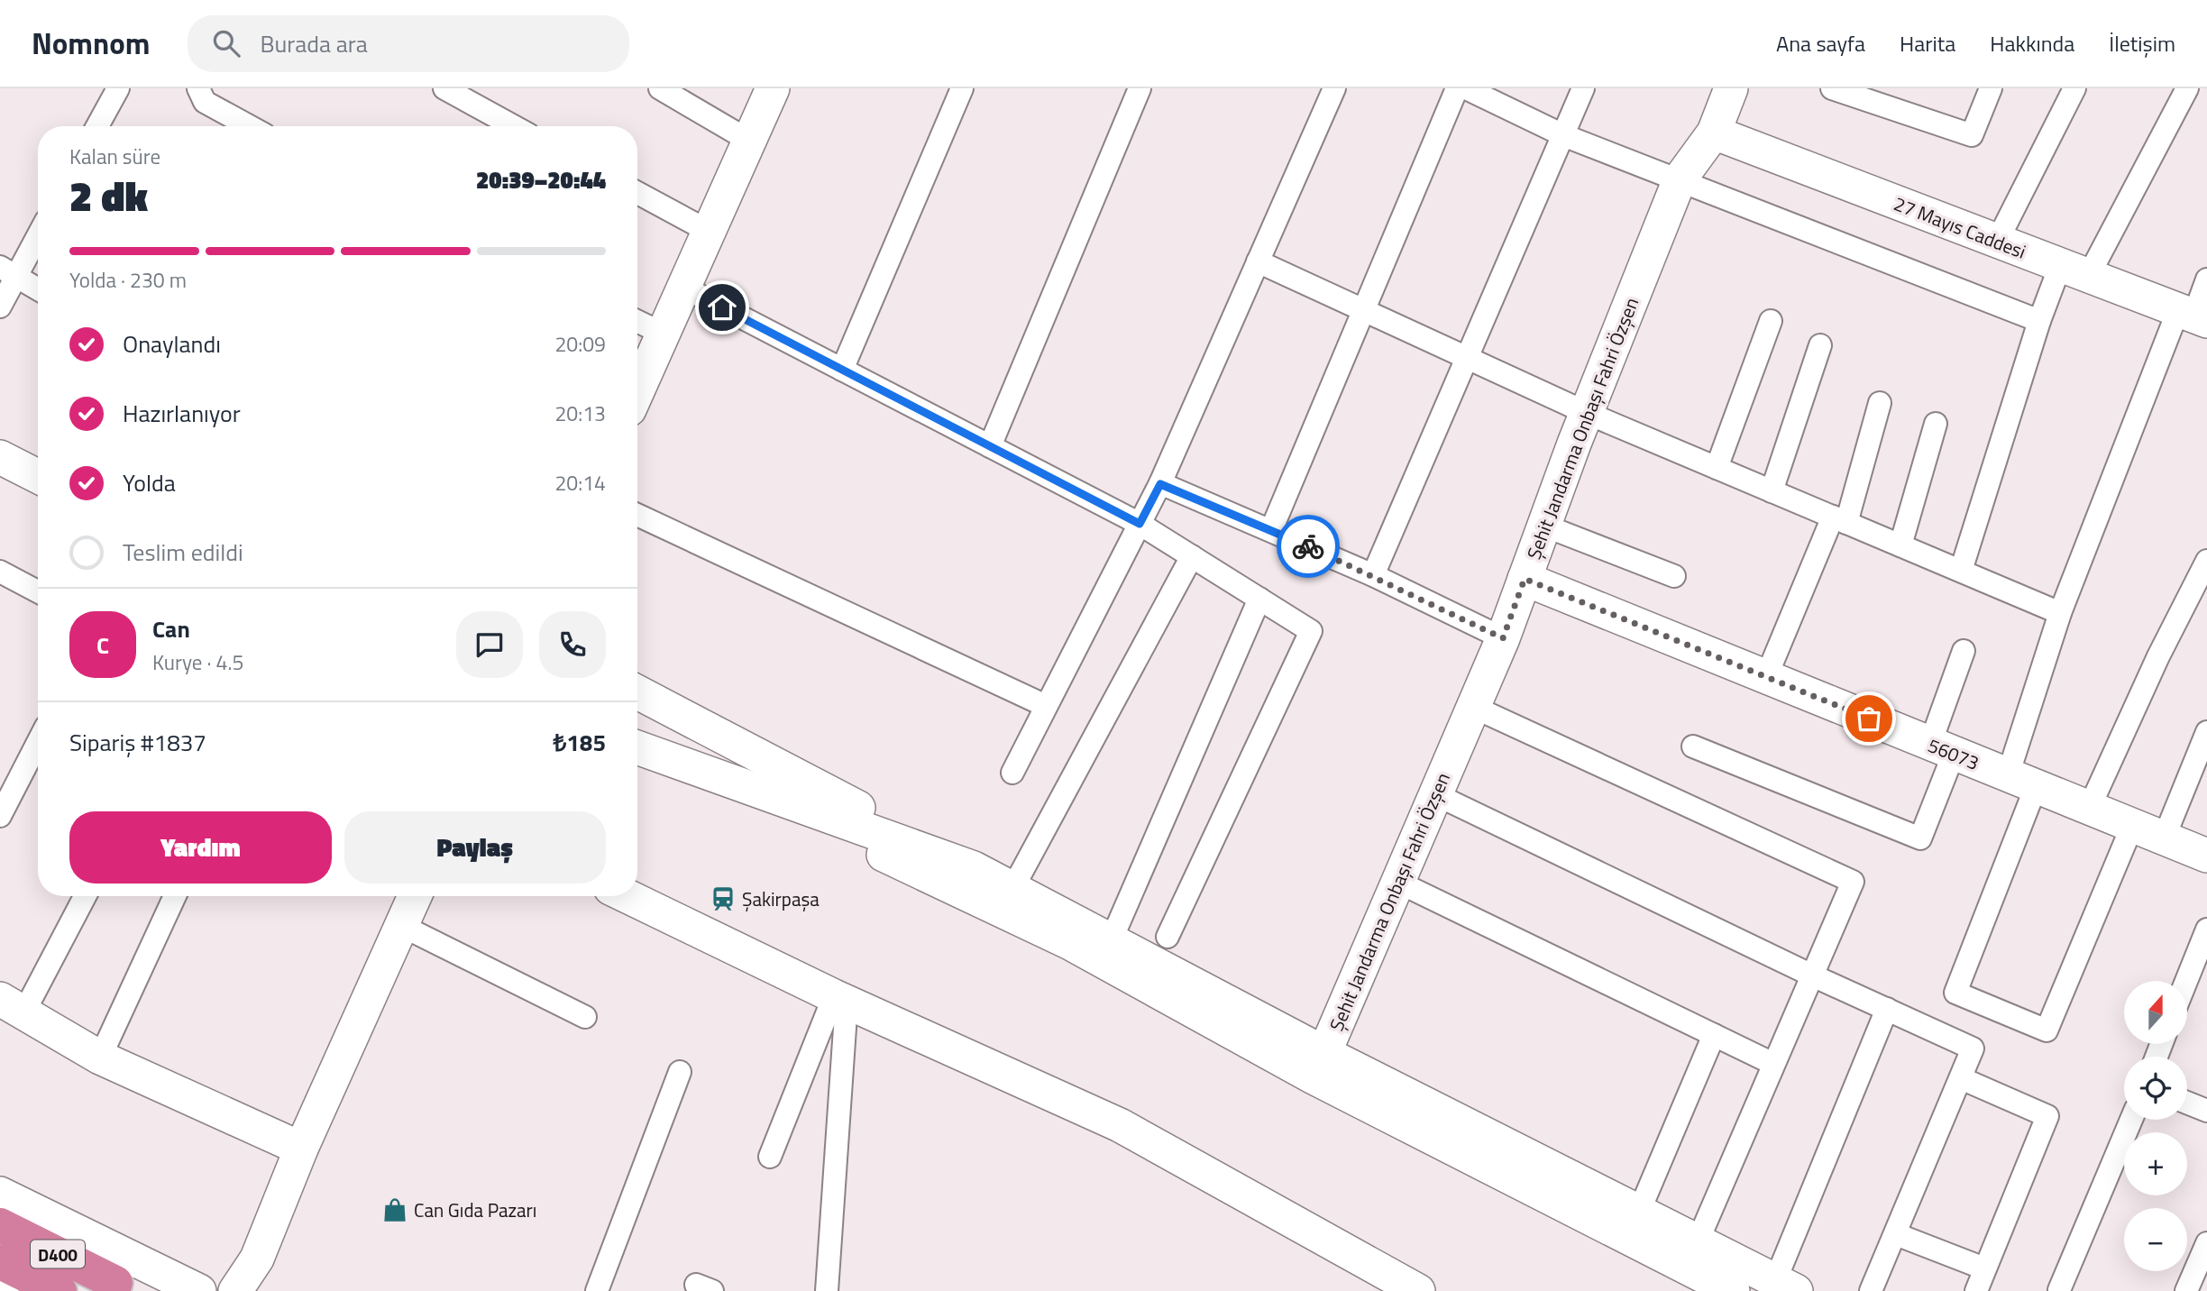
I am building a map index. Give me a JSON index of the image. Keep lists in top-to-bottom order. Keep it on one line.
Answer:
{"streets":{"highway":["D400"],"main road":["27 Mayıs Caddesi","Şehit Jandarma Onbaşı Fahri Özşen","56073"]},"crossings":[["27 Mayıs Caddesi","Şehit Jandarma Onbaşı Fahri Özşen"],["Şehit Jandarma Onbaşı Fahri Özşen","56073"]],"places":{"station":["Şakirpaşa"],"shop":["Can Gıda Pazarı"]},"north":"top","page":{"header":"Nomnom","search":"Burada ara","nav":["Ana sayfa","Harita","Hakkında","İletişim"],"heading":["2 dk","Kalan süre","20:39–20:44"],"panel":["Can","Kurye · 4.5","Sipariş #1837","₺185"],"bar":"Yolda · 230 m","list":[["Onaylandı","20:09"],["Hazırlanıyor","20:13"],["Yolda","20:14"],"Teslim edildi"],"round":"C","buttons":["Yardım","Paylaş"],"map_buttons":["+","−"]}}
